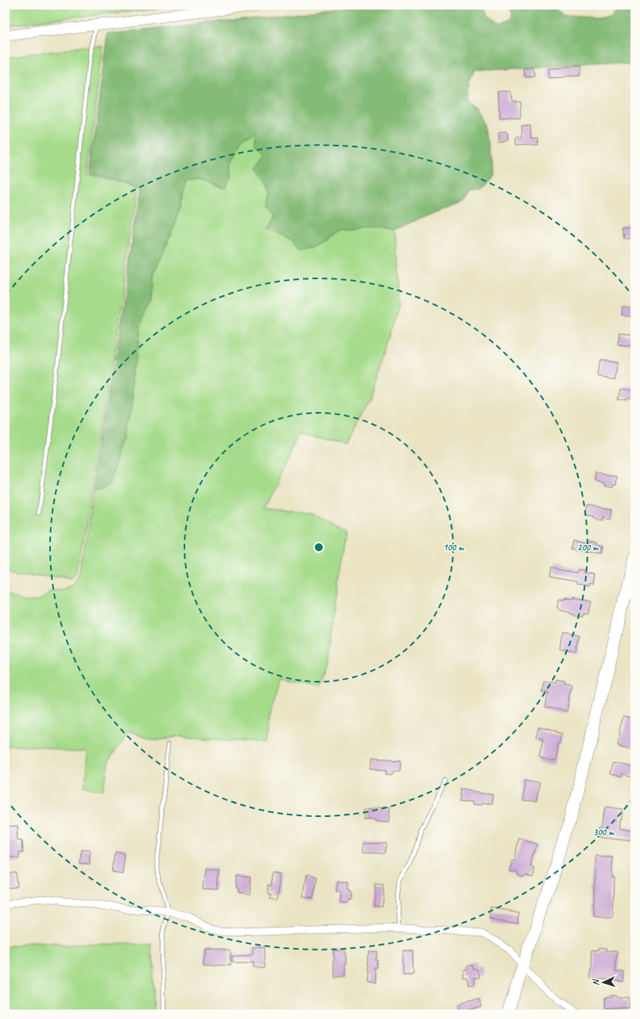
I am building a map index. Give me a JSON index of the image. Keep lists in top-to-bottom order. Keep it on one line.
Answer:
{"north":"left","rings":["100 m","200 m","300 m"]}
